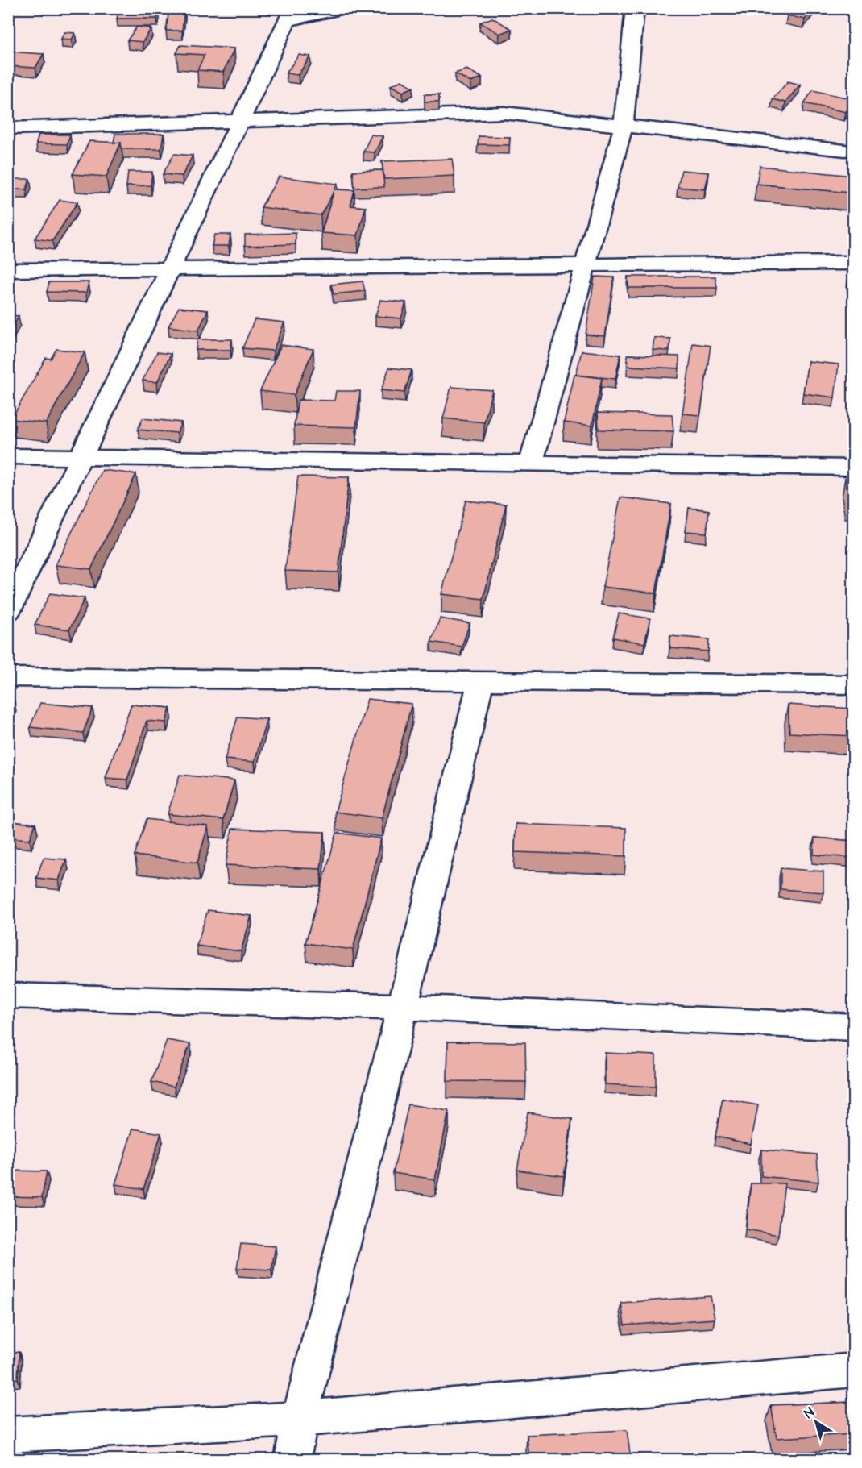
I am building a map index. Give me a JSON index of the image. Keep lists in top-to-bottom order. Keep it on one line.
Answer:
{"north":"top left"}
